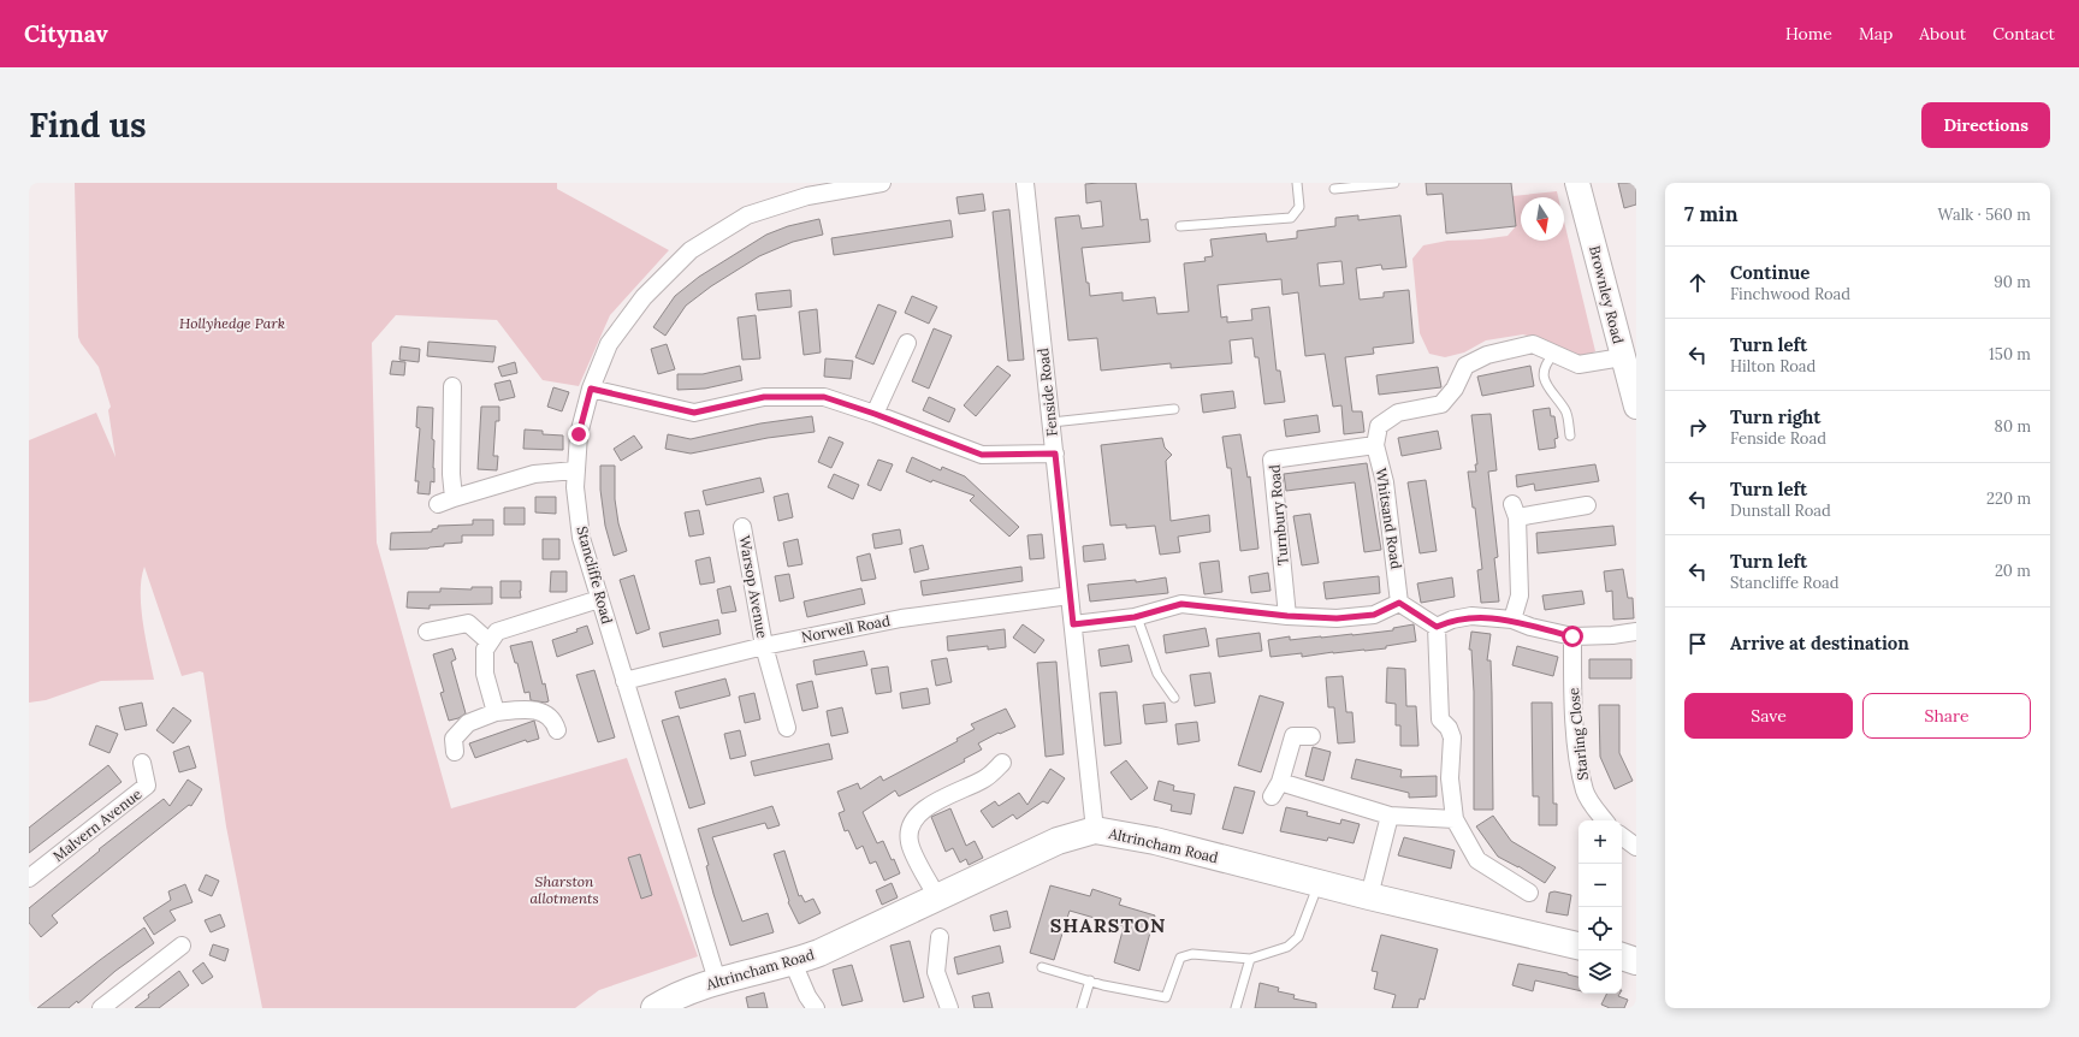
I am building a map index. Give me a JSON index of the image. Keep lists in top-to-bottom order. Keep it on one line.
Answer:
{"streets":{"main road":["Altrincham Road"],"street":["Brownley Road","Fenside Road","Turnbury Road","Whitsand Road","Stancliffe Road","Warsop Avenue","Norwell Road","Starling Close","Malvern Avenue"]},"crossings":[["Fenside Road","Norwell Road"],["Fenside Road","Altrincham Road"],["Turnbury Road","Whitsand Road"],["Stancliffe Road","Norwell Road"],["Stancliffe Road","Altrincham Road"],["Warsop Avenue","Norwell Road"]],"districts":["SHARSTON"],"parks":["Hollyhedge Park","Sharston allotments"],"north":"bottom","page":{"header":"Citynav","nav":["Home","Map","About","Contact"],"buttons":["Directions",["Save","Share"]],"title":"Find us","heading":["7 min","Walk · 560 m"],"list":[["Continue","Finchwood Road","90 m"],["Turn left","Hilton Road","150 m"],["Turn right","Fenside Road","80 m"],["Turn left","Dunstall Road","220 m"],["Turn left","Stancliffe Road","20 m"],"Arrive at destination"],"map_buttons":["+","−"]}}
